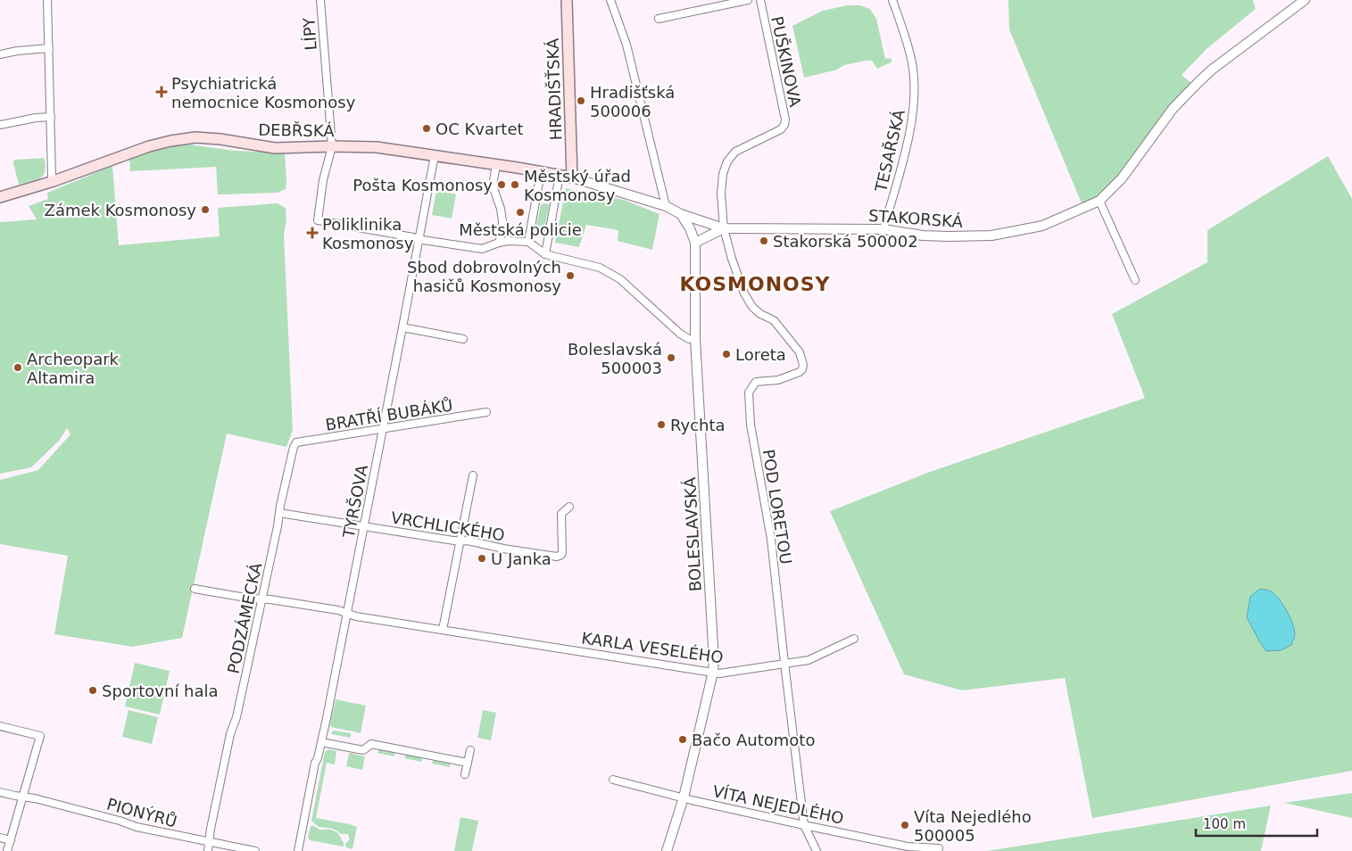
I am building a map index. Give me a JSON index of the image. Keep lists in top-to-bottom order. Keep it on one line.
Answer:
{"streets":{"main road":["HRADIŠŤSKÁ","DEBŘSKÁ"],"street":["LÍPY","PUŠKINOVA","TESAŘSKÁ","STAKORSKÁ","BRATŘÍ BUBÁKŮ","TYRŠOVA","POD LORETOU","VRCHLICKÉHO","BOLESLAVSKÁ","PODZÁMECKÁ","KARLA VESELÉHO","VÍTA NEJEDLÉHO","PIONÝRŮ"]},"crossings":[["LÍPY","DEBŘSKÁ"],["PUŠKINOVA","STAKORSKÁ"],["PUŠKINOVA","POD LORETOU"],["HRADIŠŤSKÁ","DEBŘSKÁ"],["DEBŘSKÁ","TYRŠOVA"],["TESAŘSKÁ","STAKORSKÁ"],["STAKORSKÁ","POD LORETOU"],["BRATŘÍ BUBÁKŮ","TYRŠOVA"],["BRATŘÍ BUBÁKŮ","PODZÁMECKÁ"],["TYRŠOVA","VRCHLICKÉHO"],["TYRŠOVA","KARLA VESELÉHO"],["POD LORETOU","KARLA VESELÉHO"],["POD LORETOU","VÍTA NEJEDLÉHO"],["VRCHLICKÉHO","PODZÁMECKÁ"],["BOLESLAVSKÁ","KARLA VESELÉHO"],["BOLESLAVSKÁ","VÍTA NEJEDLÉHO"],["PODZÁMECKÁ","KARLA VESELÉHO"],["PODZÁMECKÁ","PIONÝRŮ"]],"districts":["KOSMONOSY"],"places":{"health":["Psychiatrická nemocnice Kosmonosy","Poliklinika Kosmonosy"],"other":["Hradišťská 500006","OC Kvartet","Pošta Kosmonosy","Městský úřad Kosmonosy","Zámek Kosmonosy","Městská policie","Stakorská 500002","Sbod dobrovolných hasičů Kosmonosy","Loreta","Boleslavská 500003","Archeopark Altamira","Rychta","U Janka","Sportovní hala","Bačo Automoto","Víta Nejedlého 500005"]},"scale_bar":"100 m"}
